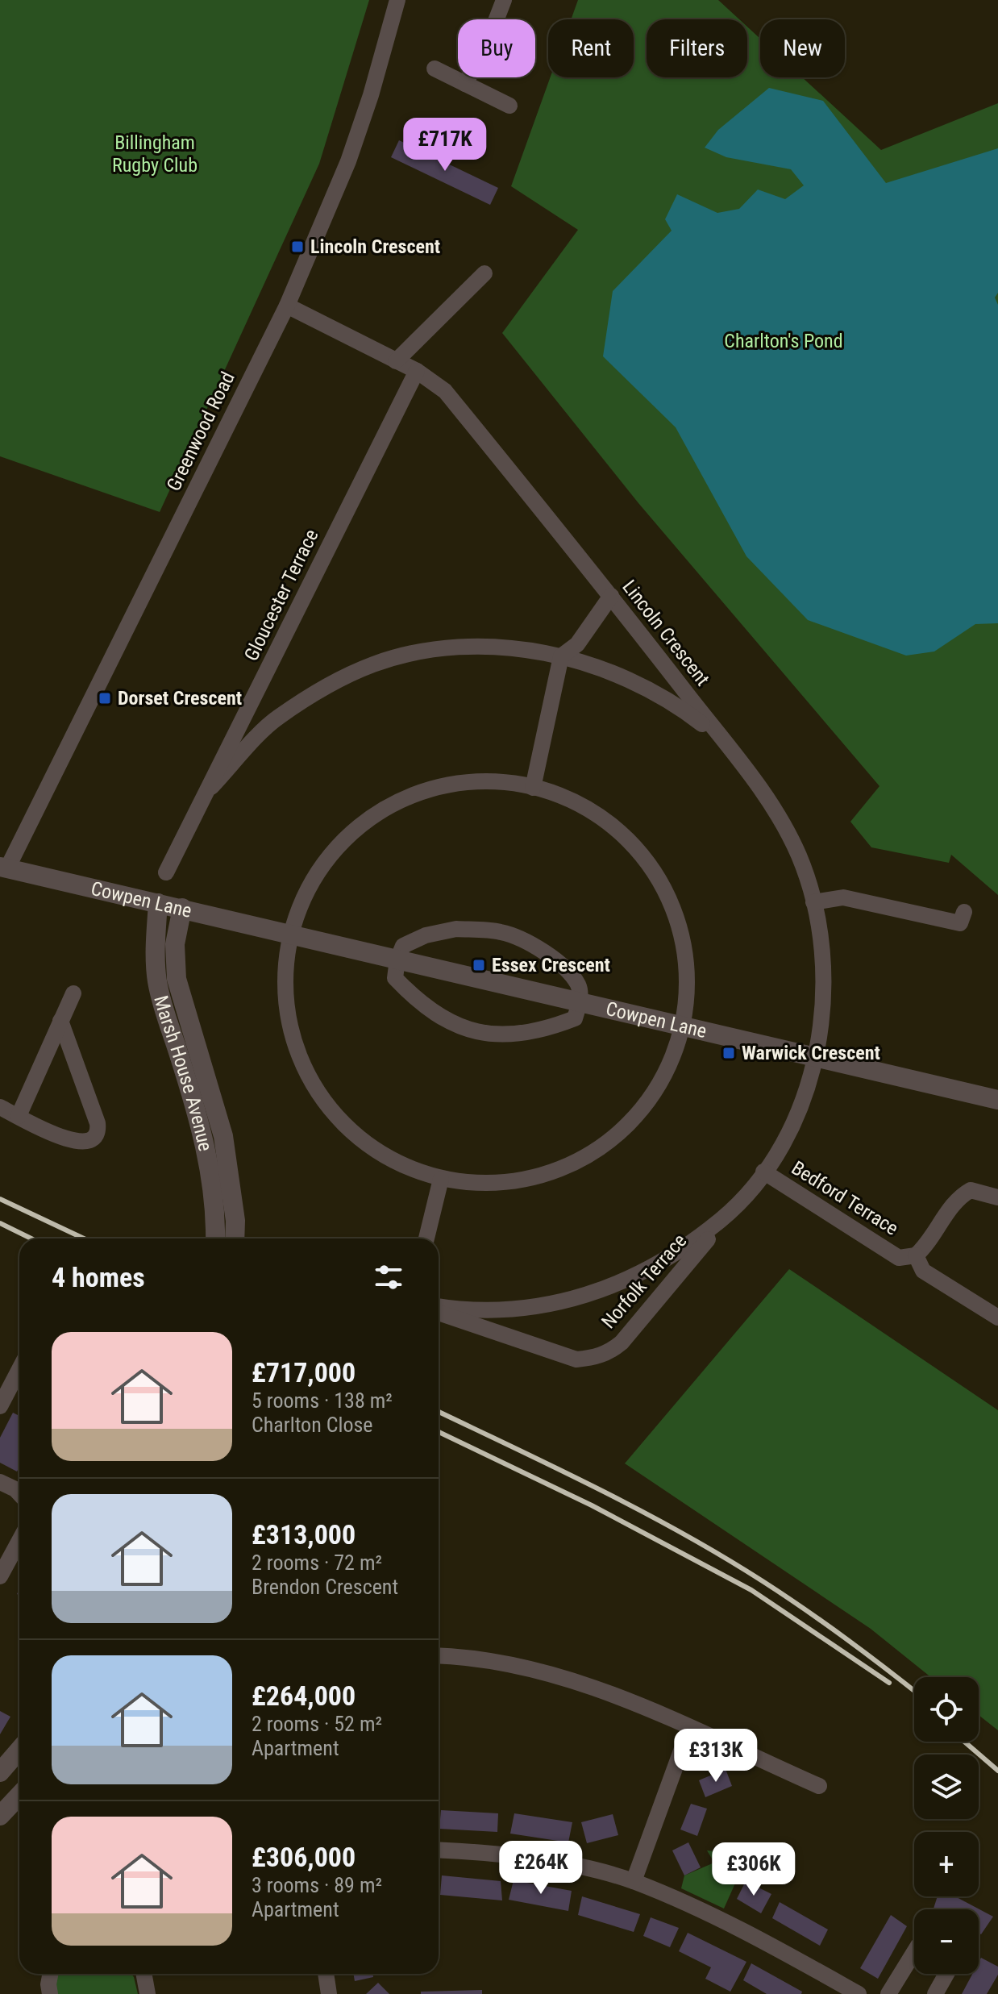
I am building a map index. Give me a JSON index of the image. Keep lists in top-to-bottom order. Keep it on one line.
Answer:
{"streets":{"street":["Greenwood Road","Gloucester Terrace","Lincoln Crescent","Cowpen Lane","Marsh House Avenue","Bedford Terrace","Norfolk Terrace"]},"crossings":[["Greenwood Road","Lincoln Crescent"],["Greenwood Road","Cowpen Lane"],["Gloucester Terrace","Lincoln Crescent"],["Lincoln Crescent","Cowpen Lane"],["Cowpen Lane","Marsh House Avenue"]],"parks":["Billingham Rugby Club","Charlton's Pond"],"places":{"transit":["Lincoln Crescent","Dorset Crescent","Essex Crescent","Warwick Crescent"]},"page":{"chip":["Buy","Rent","Filters","New"],"price":["£717K","£313K","£264K","£306K"],"heading":"4 homes","list":[{"name":"£717,000","note":"5 rooms · 138 m² · Charlton Close"},{"name":"£313,000","note":"2 rooms · 72 m² · Brendon Crescent"},{"name":"£264,000","note":"2 rooms · 52 m² · Apartment"},{"name":"£306,000","note":"3 rooms · 89 m² · Apartment"}],"map_buttons":["+","−"]}}
